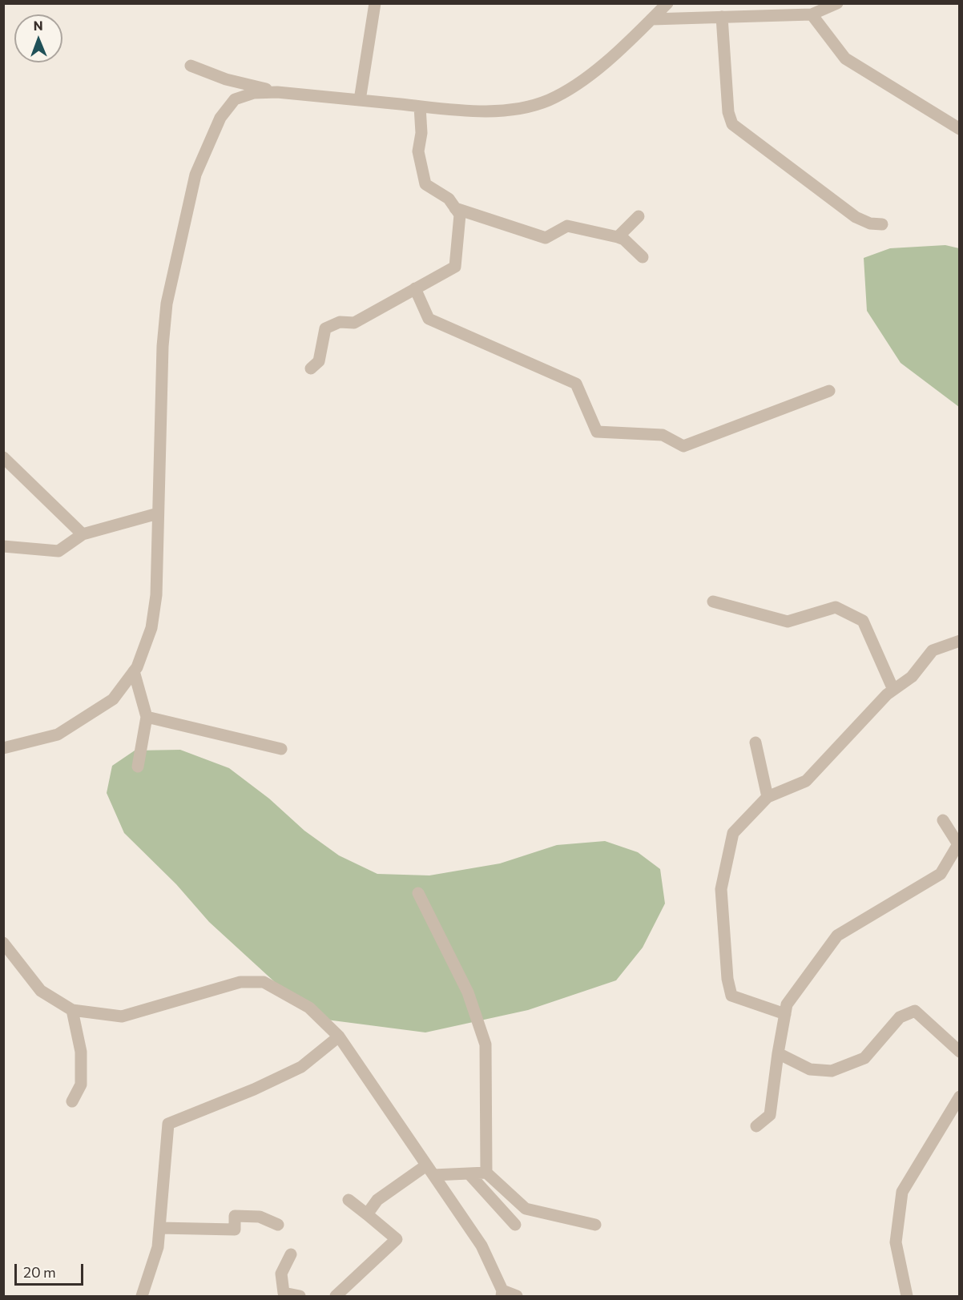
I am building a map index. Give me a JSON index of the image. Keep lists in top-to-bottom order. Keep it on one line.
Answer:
{"scale_bar":"20 m","north":"top"}
